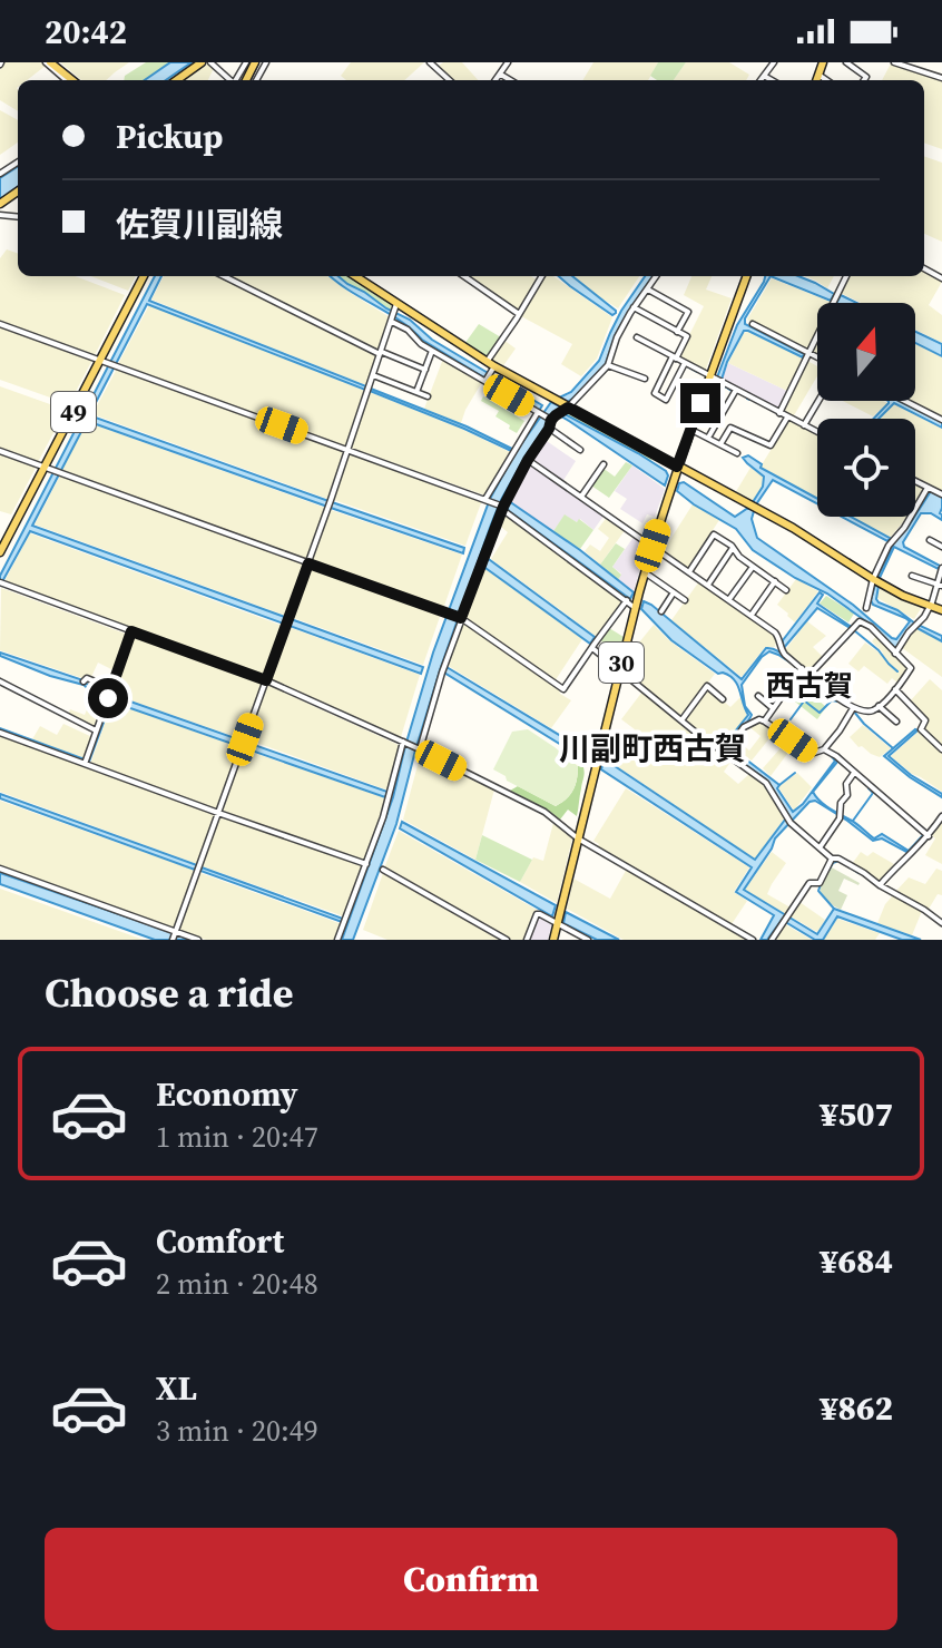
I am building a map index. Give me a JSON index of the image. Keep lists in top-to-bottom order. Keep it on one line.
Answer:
{"streets":{"main road":["49","30"]},"districts":["西古賀","川副町西古賀"],"north":"top","page":{"status":"20:42","banner":["Pickup","佐賀川副線"],"heading":"Choose a ride","list":[{"name":"Economy","note":"1 min · 20:47","value":"¥507"},{"name":"Comfort","note":"2 min · 20:48","value":"¥684"},{"name":"XL","note":"3 min · 20:49","value":"¥862"}],"buttons":"Confirm"}}
